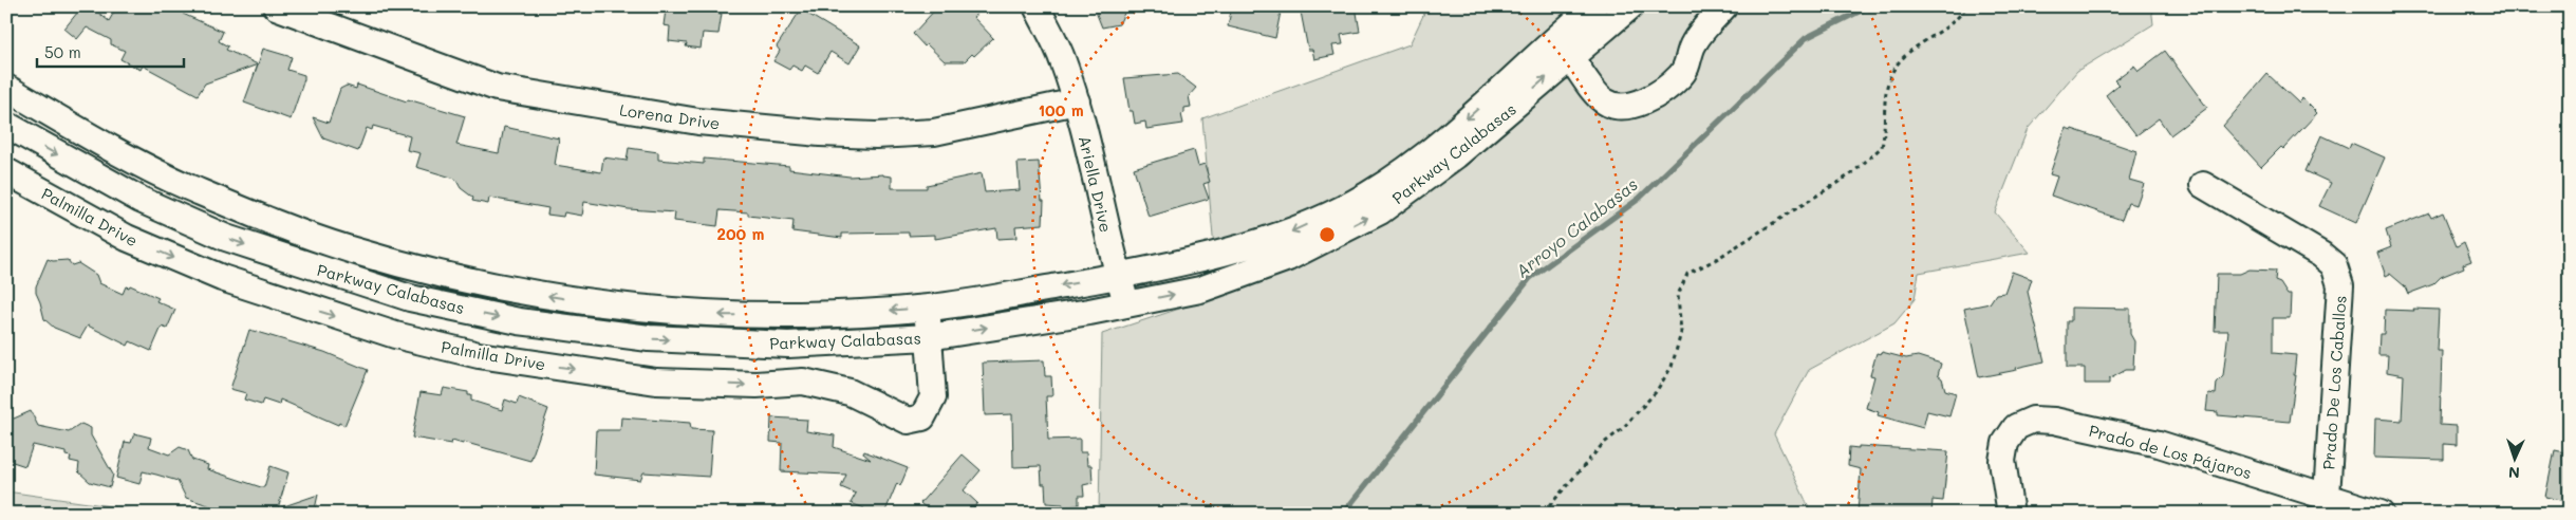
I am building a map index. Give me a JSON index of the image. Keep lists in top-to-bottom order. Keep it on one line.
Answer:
{"streets":{"street":["Lorena Drive","Parkway Calabasas","Ariella Drive","Palmilla Drive","Prado De Los Caballos","Prado de Los Pájaros"]},"crossings":[["Lorena Drive","Ariella Drive"],["Parkway Calabasas","Ariella Drive"],["Parkway Calabasas","Palmilla Drive"],["Prado De Los Caballos","Prado de Los Pájaros"]],"one_way":["Palmilla Drive"],"water":["Arroyo Calabasas"],"scale_bar":"50 m","north":"bottom","rings":["100 m","200 m"]}
